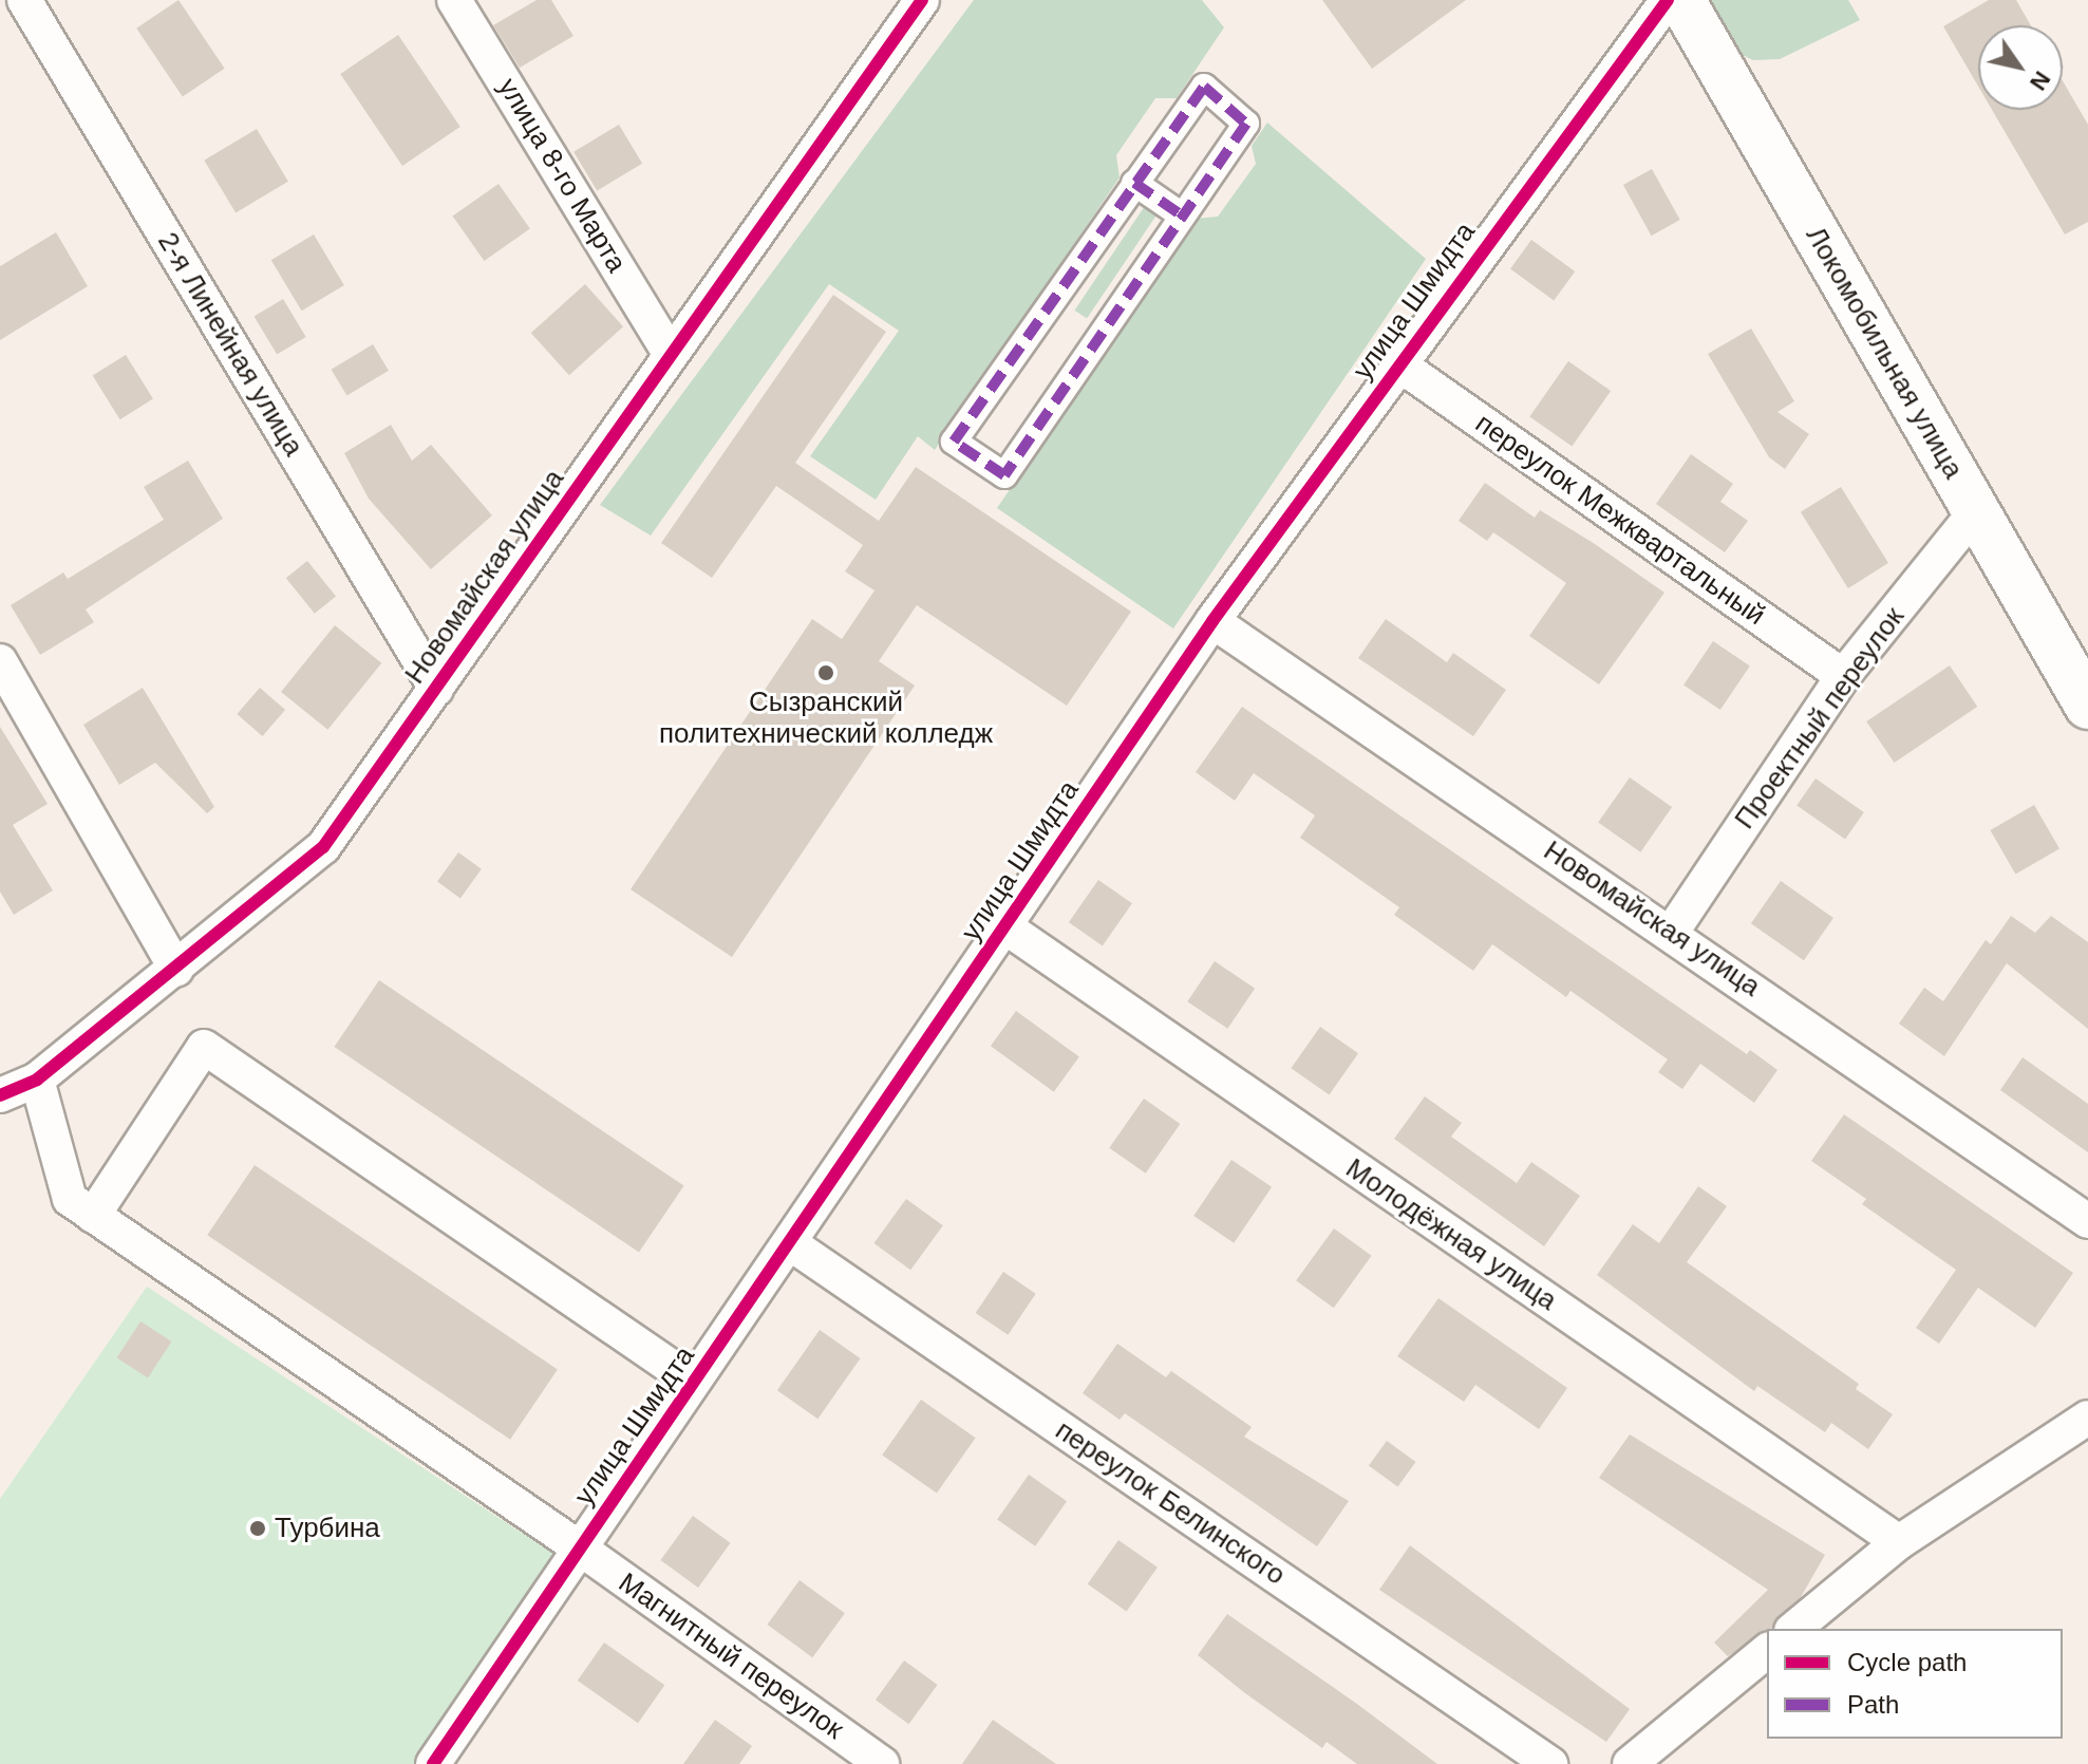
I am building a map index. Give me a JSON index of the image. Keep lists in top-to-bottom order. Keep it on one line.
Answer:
{"streets":{"main road":["Локомобильная улица"],"street":["улица 8-го Марта","улица Шмидта","2-я Линейная улица","переулок Межквартальный","Новомайская улица","Проектный переулок","Молодёжная улица","переулок Белинского","Магнитный переулок"]},"crossings":[["улица 8-го Марта","Новомайская улица"],["улица Шмидта","переулок Межквартальный"],["улица Шмидта","Новомайская улица"],["улица Шмидта","Молодёжная улица"],["улица Шмидта","переулок Белинского"],["улица Шмидта","Магнитный переулок"],["2-я Линейная улица","Новомайская улица"],["Локомобильная улица","Проектный переулок"],["переулок Межквартальный","Проектный переулок"],["Новомайская улица","Проектный переулок"]],"places":["Сызранский политехнический колледж","Турбина"],"legend":["Cycle path","Path"],"north":"bottom right"}
